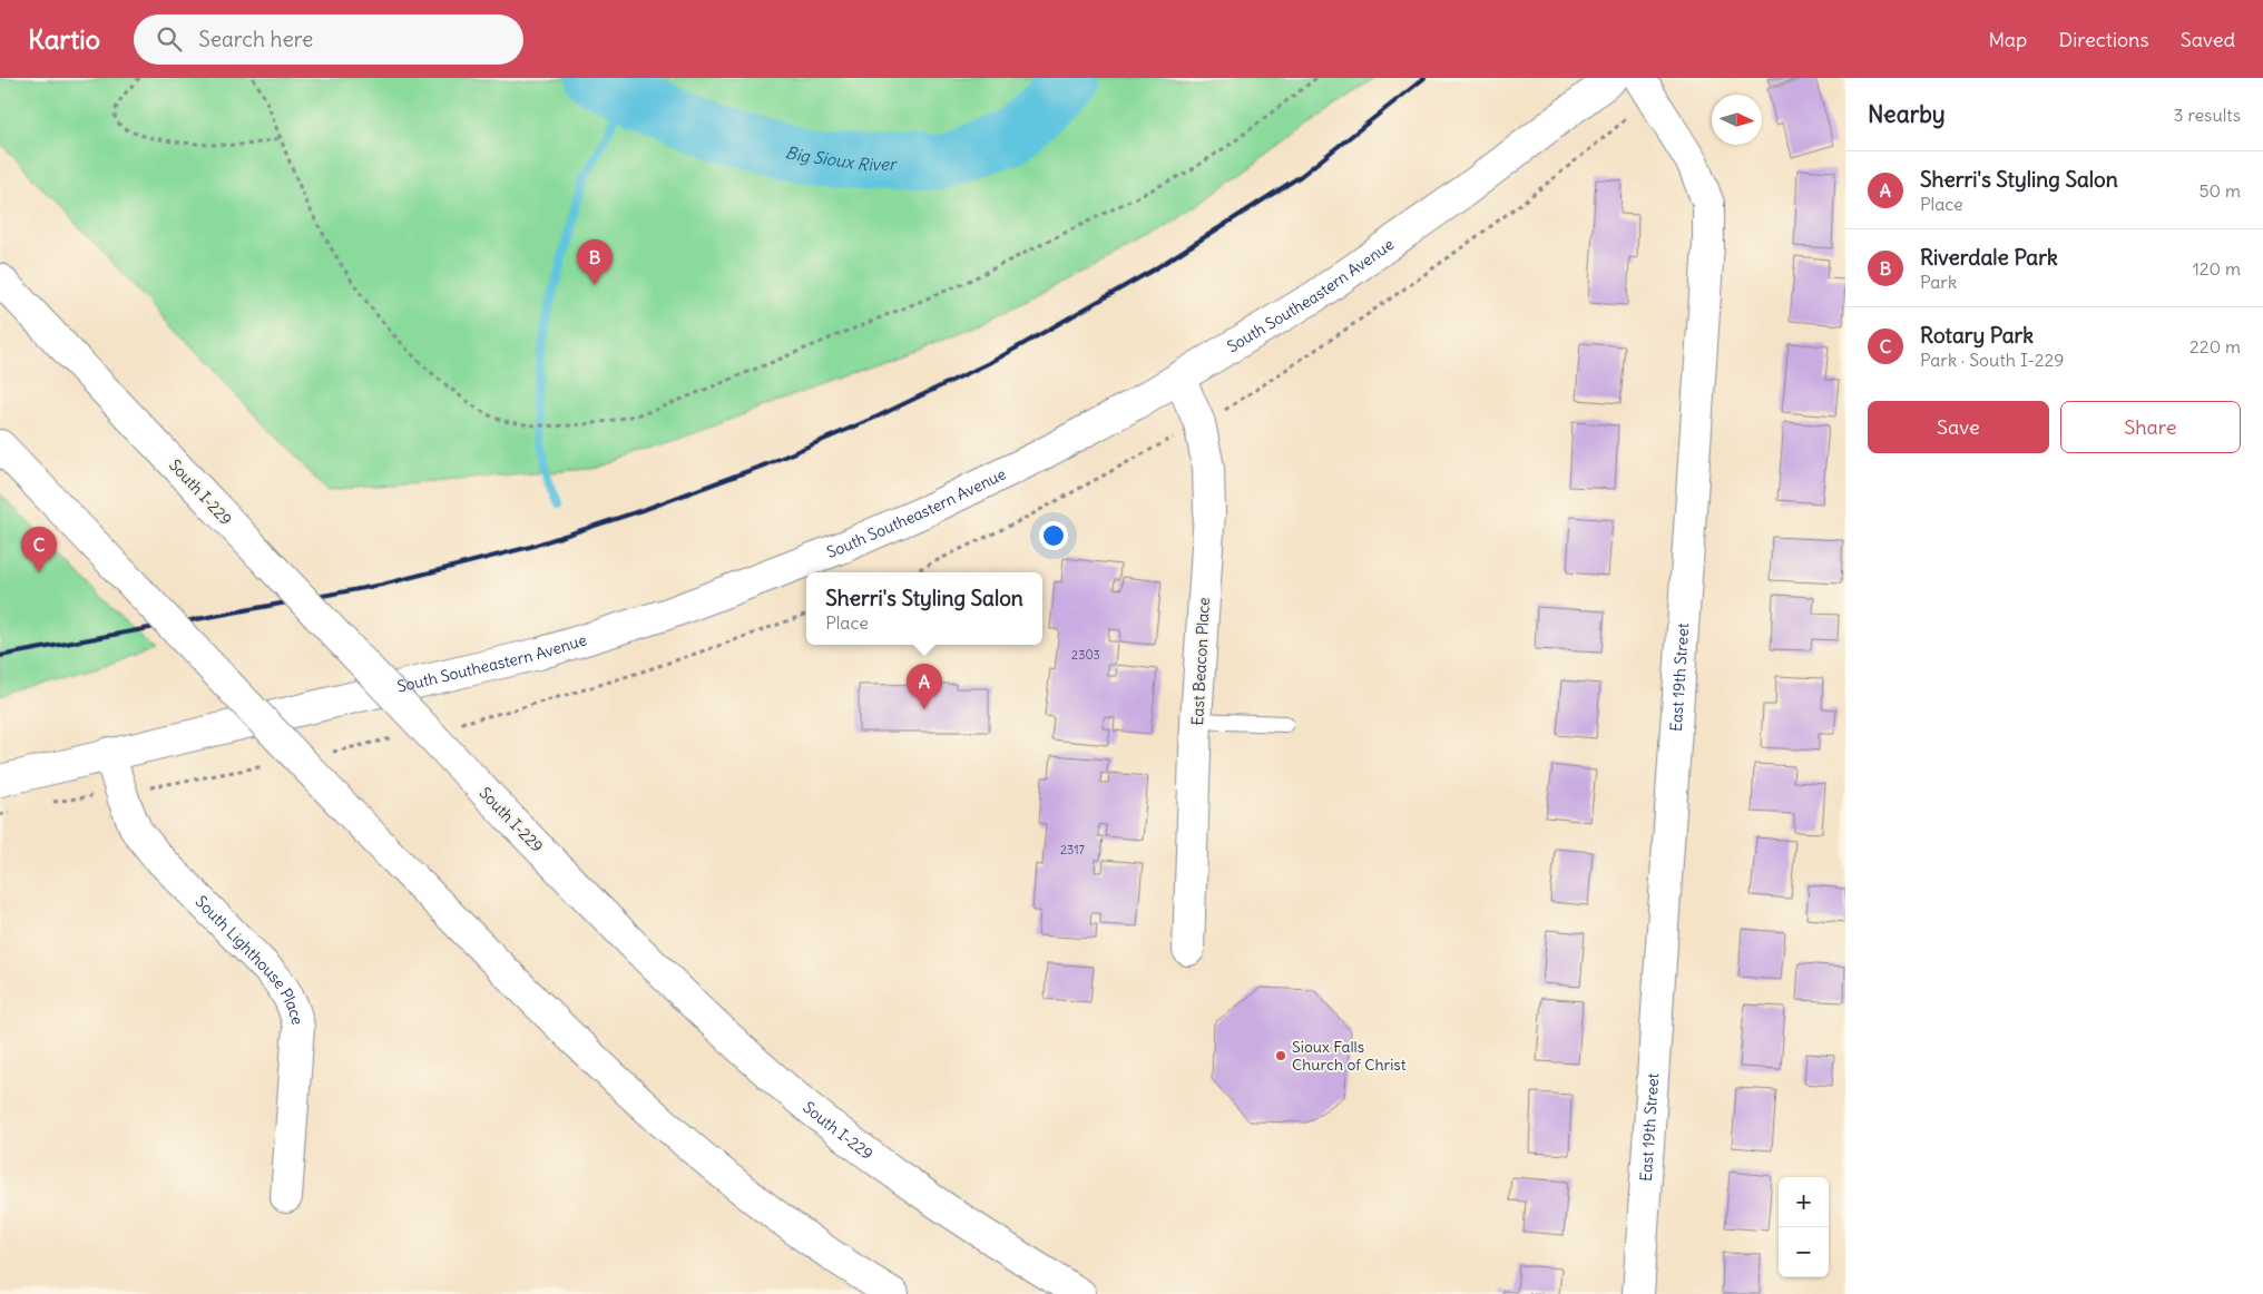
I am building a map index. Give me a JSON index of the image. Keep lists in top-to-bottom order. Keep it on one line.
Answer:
{"streets":{"main road":["South Southeastern Avenue","South I-229","East Beacon Place","East 19th Street","South Lighthouse Place"]},"crossings":[["South Southeastern Avenue","East Beacon Place"],["South Southeastern Avenue","South Lighthouse Place"]],"water":["Big Sioux River"],"places":["Sioux Falls Church of Christ"],"house_numbers":["2303","2317"],"north":"right","page":{"header":"Kartio","search":"Search here","nav":["Map","Directions","Saved"],"heading":["Nearby","3 results"],"list":[{"mark":"A","name":"Sherri's Styling Salon","note":"Place","value":"50 m"},{"mark":"B","name":"Riverdale Park","note":"Park","value":"120 m"},{"mark":"C","name":"Rotary Park","note":"Park · South I-229","value":"220 m"}],"pins":["B","C","A"],"buttons":["Save","Share"],"popup":["Sherri's Styling Salon","Place"],"map_buttons":["+","−"]}}
